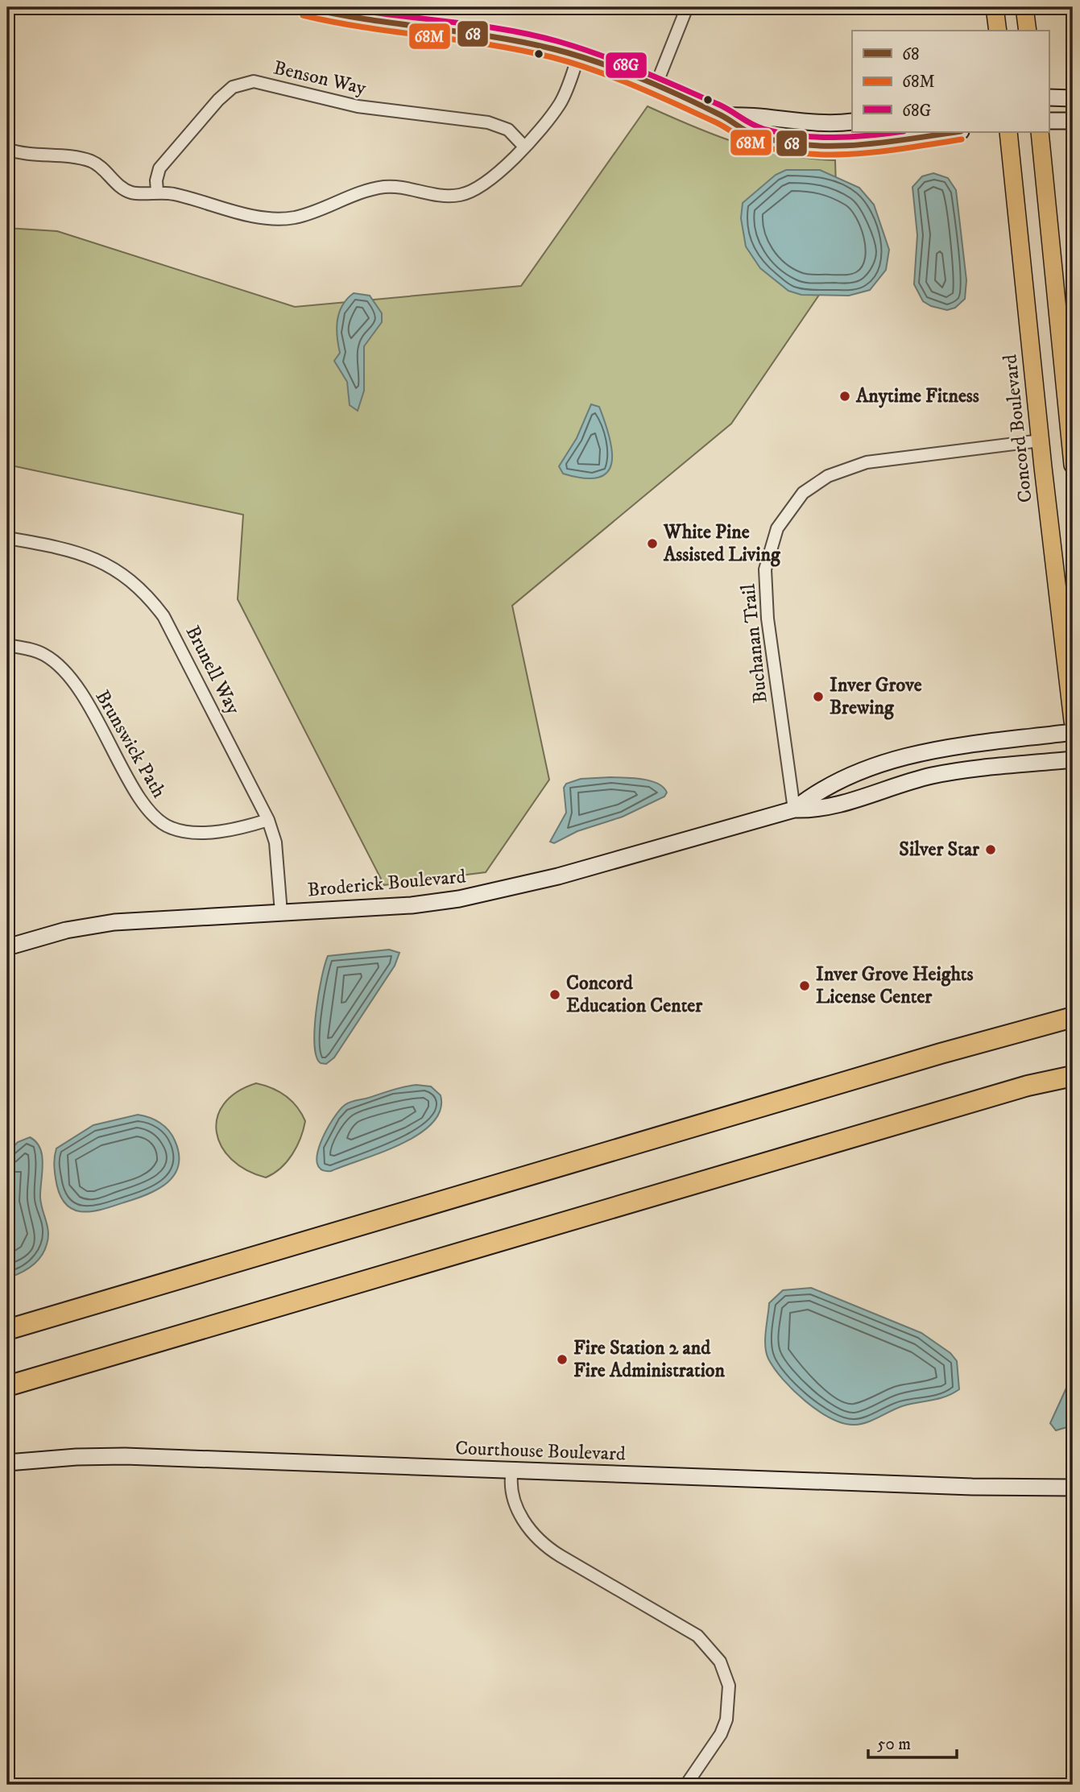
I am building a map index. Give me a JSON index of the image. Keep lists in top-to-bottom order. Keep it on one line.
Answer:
{"streets":{"main road":["Concord Boulevard"],"street":["Benson Way","Buchanan Trail","Brunell Way","Brunswick Path","Broderick Boulevard","Courthouse Boulevard"]},"crossings":[["Concord Boulevard","Buchanan Trail"],["Buchanan Trail","Broderick Boulevard"],["Brunell Way","Brunswick Path"],["Brunell Way","Broderick Boulevard"]],"places":["Anytime Fitness","White Pine Assisted Living","Inver Grove Brewing","Silver Star","Inver Grove Heights License Center","Concord Education Center","Fire Station 2 and Fire Administration"],"lines":["transit line 68","transit line 68G","transit line 68M"],"legend":["68","68M","68G"],"scale_bar":"50 m"}
